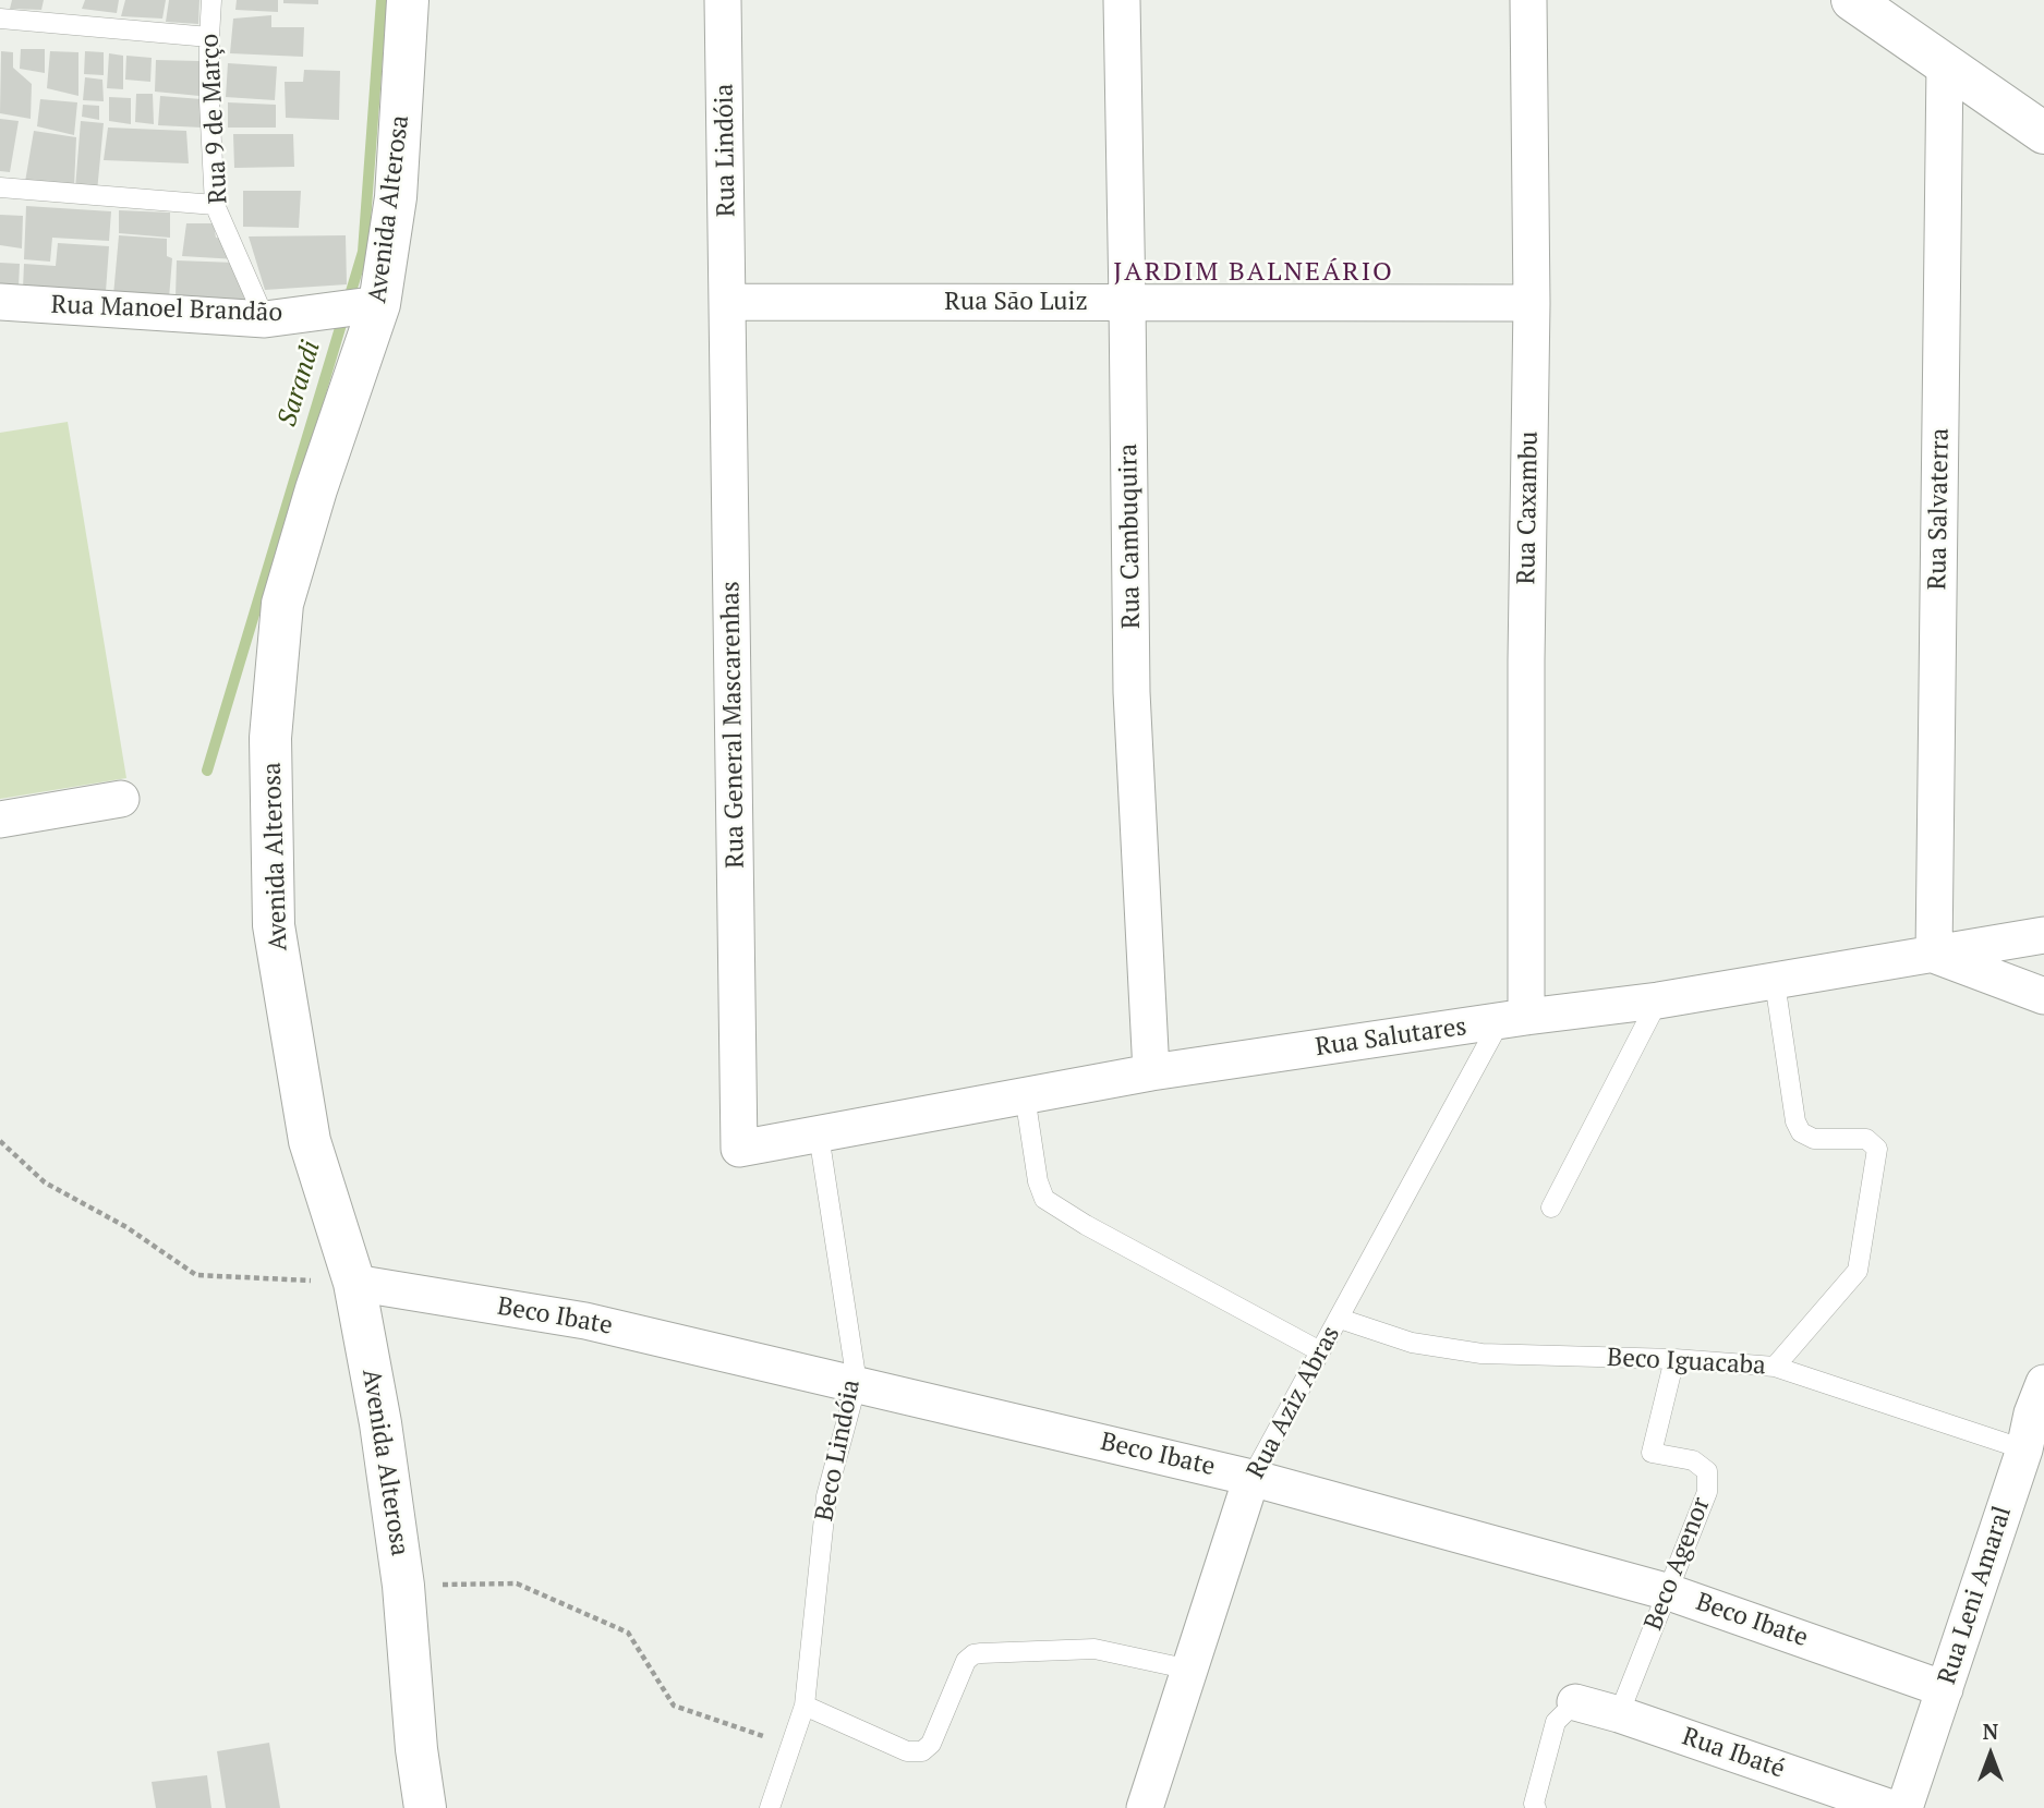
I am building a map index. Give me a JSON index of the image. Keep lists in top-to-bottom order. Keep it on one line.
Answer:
{"streets":{"street":["Rua Lindóia","Avenida Alterosa","Rua São Luiz","Rua Manoel Brandão","Rua Caxambu","Rua Salvaterra","Rua Cambuquira","Rua General Mascarenhas","Rua Salutares","Beco Ibate","Rua Aziz Abras","Rua Leni Amaral","Rua Ibaté"],"lane":["Rua 9 de Março","Beco Iguacaba","Beco Lindóia","Beco Agenor"]},"crossings":[["Rua 9 de Março","Rua Manoel Brandão"],["Rua Lindóia","Rua São Luiz"],["Rua Lindóia","Rua General Mascarenhas"],["Avenida Alterosa","Rua Manoel Brandão"],["Avenida Alterosa","Beco Ibate"],["Rua São Luiz","Rua Caxambu"],["Rua São Luiz","Rua Cambuquira"],["Rua São Luiz","Rua General Mascarenhas"],["Rua Caxambu","Rua Salutares"],["Rua Caxambu","Rua Aziz Abras"],["Rua Salvaterra","Rua Salutares"],["Rua Cambuquira","Rua Salutares"],["Rua General Mascarenhas","Rua Salutares"],["Rua Salutares","Rua Aziz Abras"],["Rua Salutares","Beco Lindóia"],["Beco Ibate","Rua Aziz Abras"],["Beco Ibate","Beco Lindóia"],["Beco Ibate","Beco Agenor"],["Beco Ibate","Rua Leni Amaral"],["Beco Iguacaba","Rua Aziz Abras"],["Beco Iguacaba","Beco Agenor"],["Beco Iguacaba","Rua Leni Amaral"],["Beco Agenor","Rua Ibaté"]],"districts":["JARDIM BALNEÁRIO"],"water":["Sarandi"],"north":"top"}
